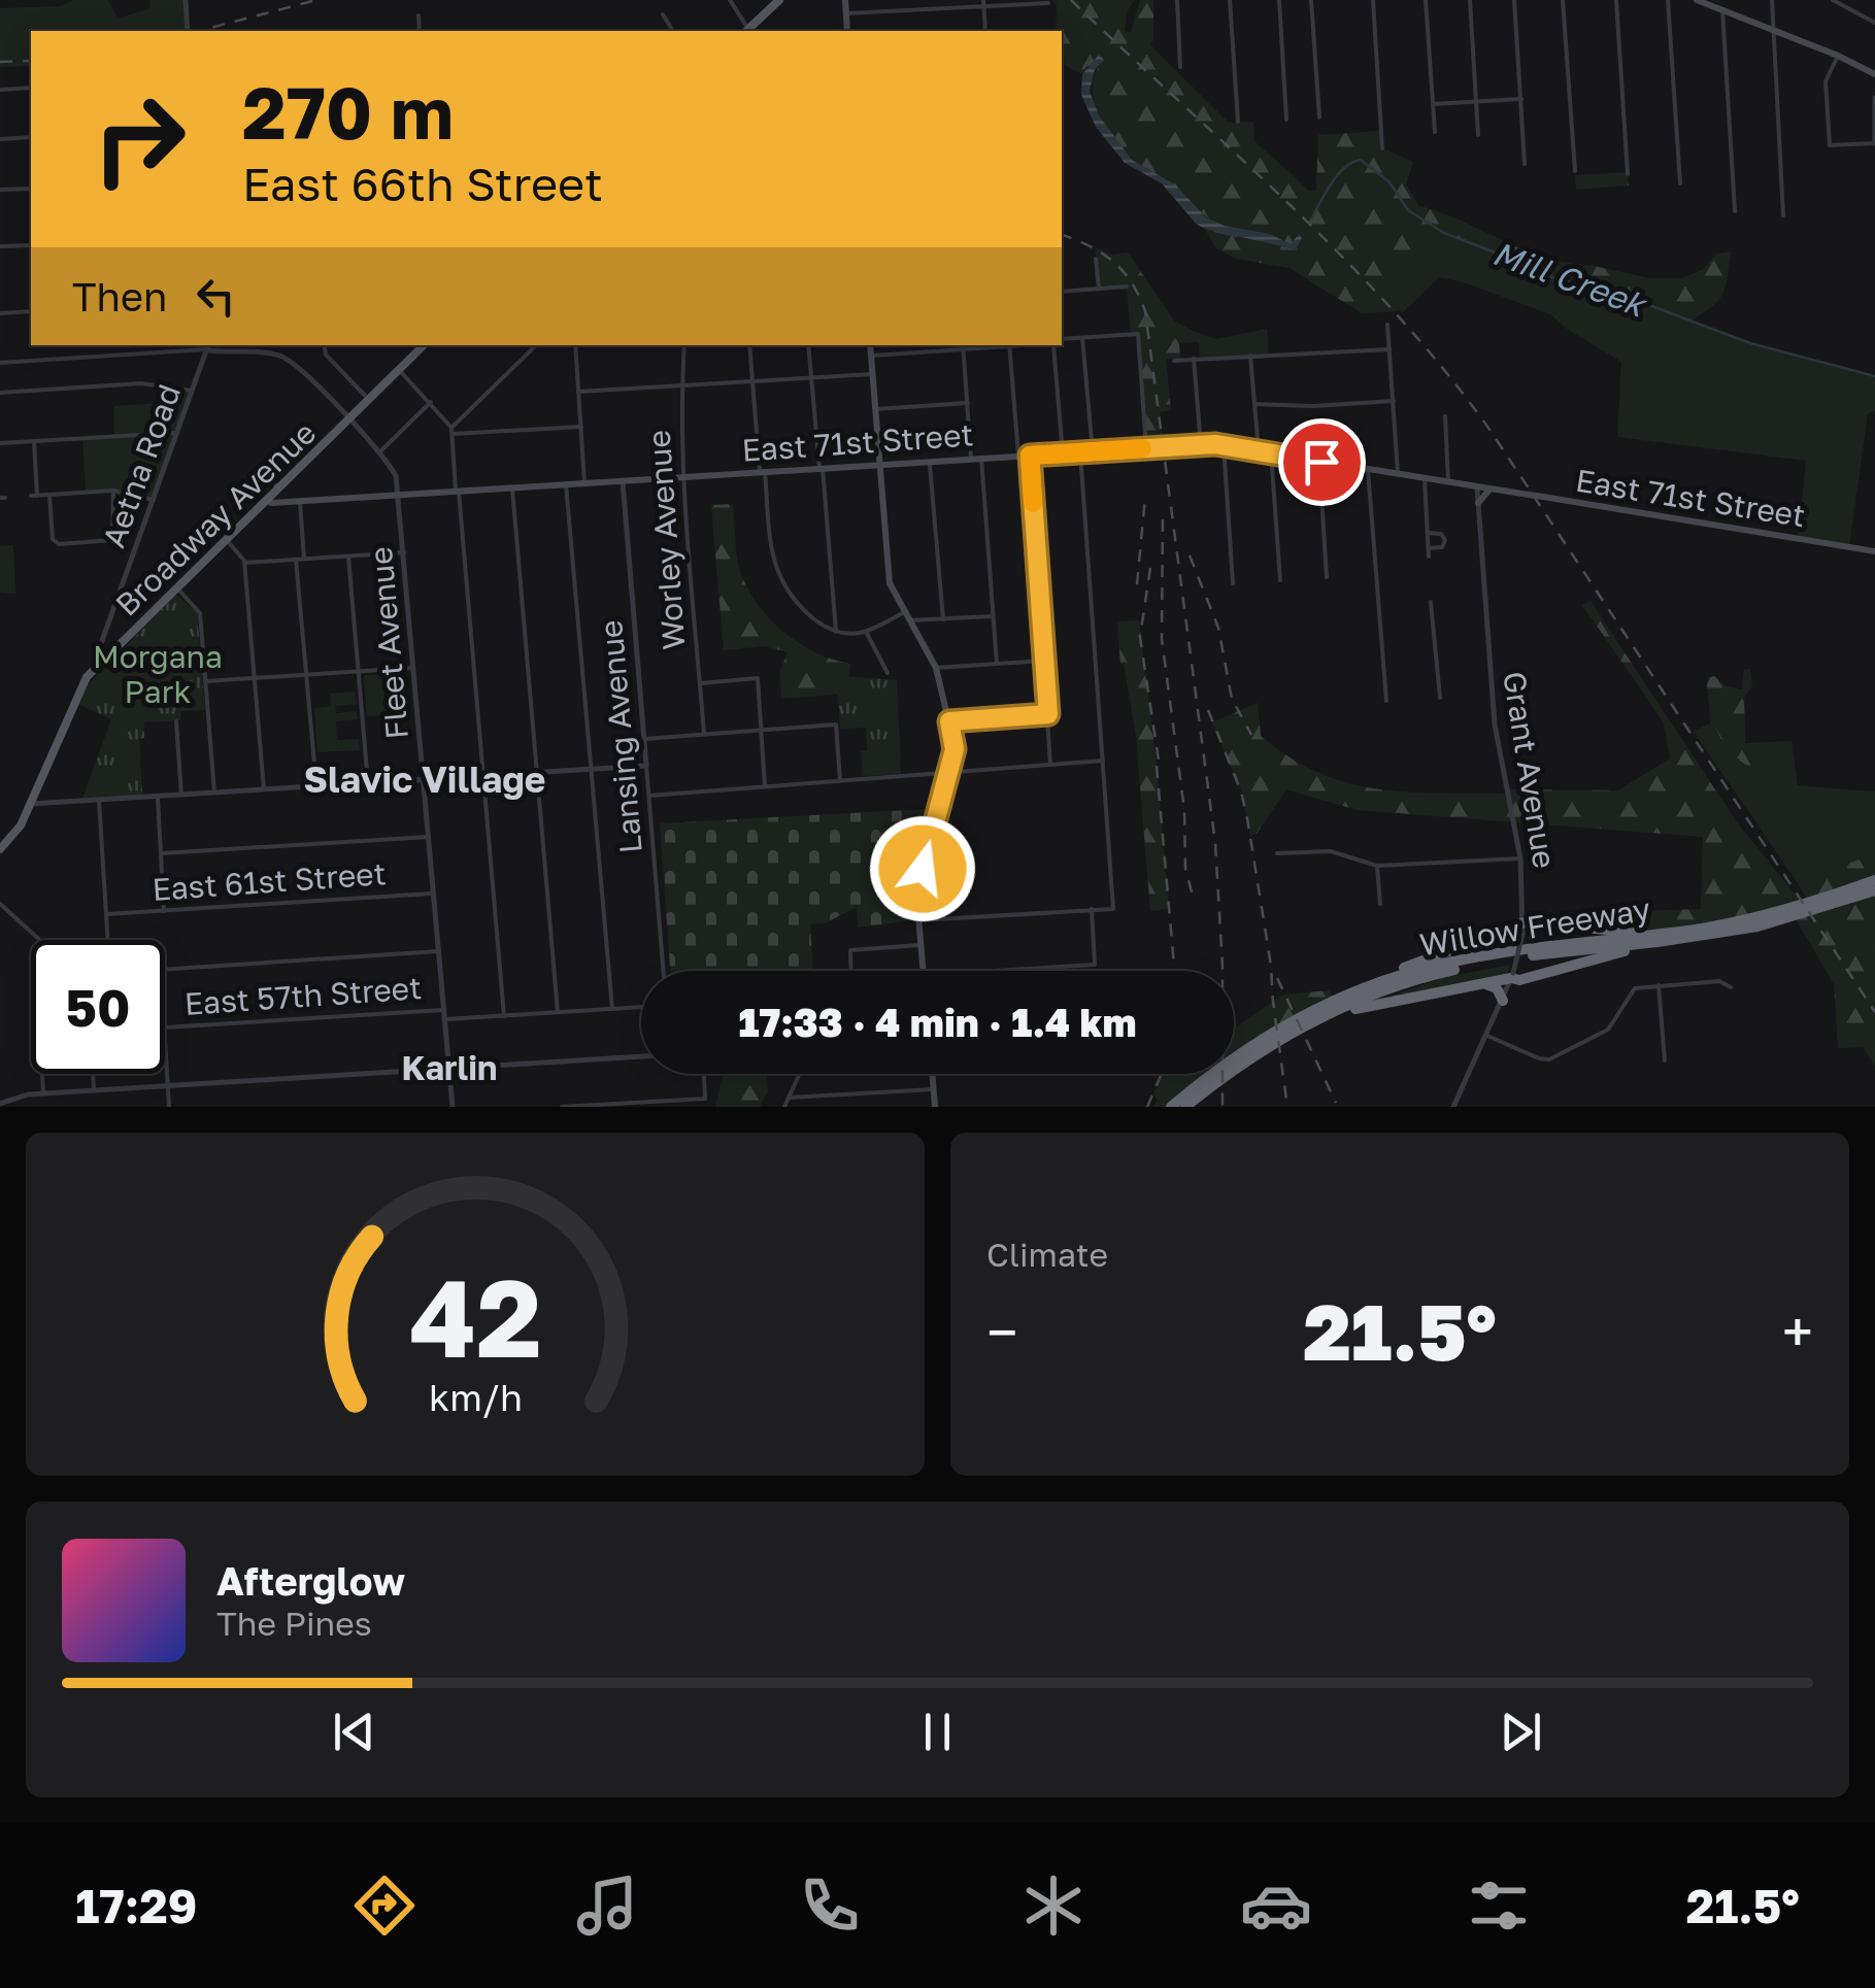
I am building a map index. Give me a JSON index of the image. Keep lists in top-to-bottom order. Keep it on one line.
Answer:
{"streets":{"highway":["Willow Freeway"],"main road":["East 71st Street","Broadway Avenue"],"street":["Aetna Road","Worley Avenue","Fleet Avenue","Lansing Avenue","Grant Avenue","East 61st Street","East 57th Street"]},"crossings":[["East 71st Street","Broadway Avenue"],["East 71st Street","Worley Avenue"],["East 71st Street","Fleet Avenue"],["East 71st Street","Lansing Avenue"],["East 71st Street","Grant Avenue"],["Aetna Road","Broadway Avenue"],["Aetna Road","Fleet Avenue"],["Broadway Avenue","Fleet Avenue"],["Fleet Avenue","East 61st Street"],["Fleet Avenue","East 57th Street"]],"districts":["Slavic Village","Karlin"],"water":["Mill Creek"],"parks":["Morgana Park"],"page":{"turn":["270 m","East 66th Street"],"then":"Then","limit":"50","trip":"17:33 · 4 min · 1.4 km","tile":"Climate","heat":["−","21.5°","+"],"song":["Afterglow","The Pines"],"tabs":["17:29","21.5°"],"gauge":["42","km/h"]}}
